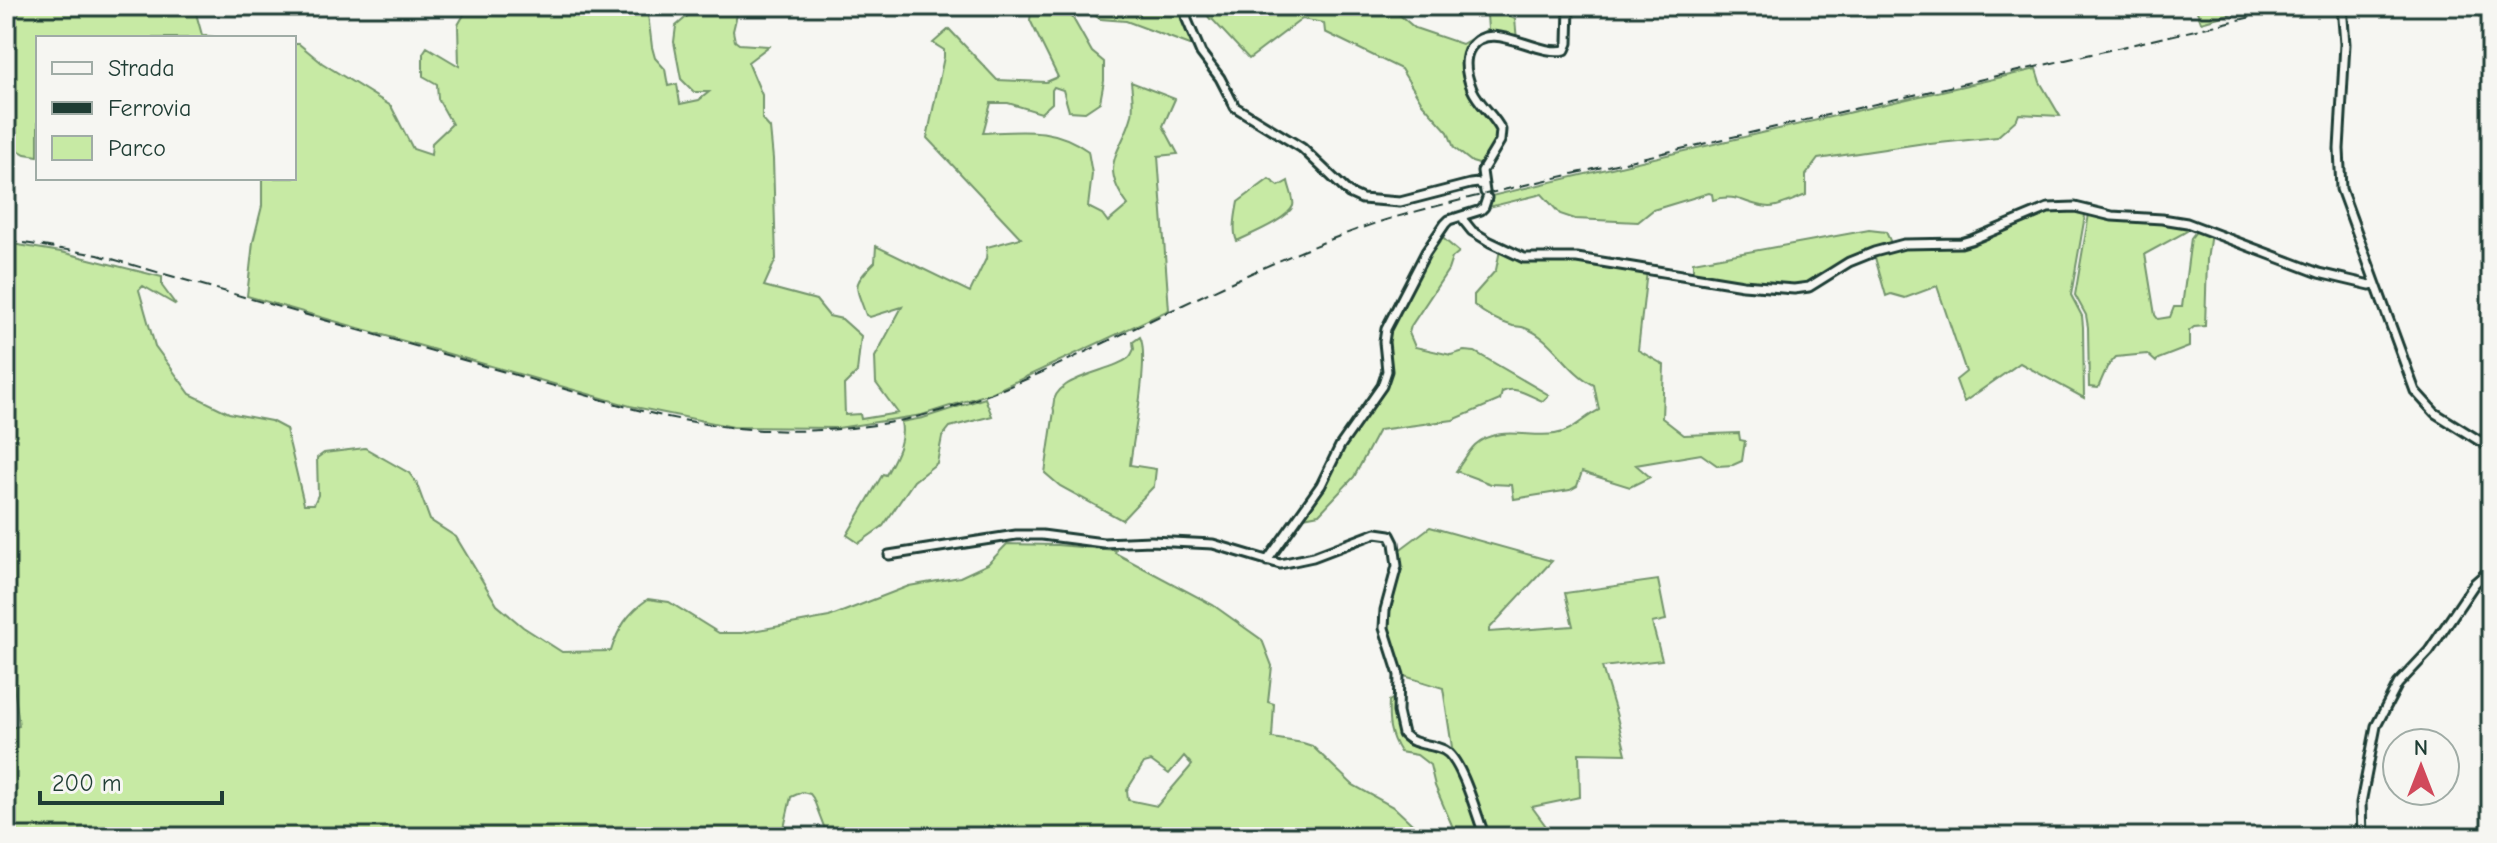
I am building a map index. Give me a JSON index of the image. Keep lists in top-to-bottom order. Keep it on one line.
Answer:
{"legend":["Strada","Ferrovia","Parco"],"scale_bar":"200 m","north":"top"}
